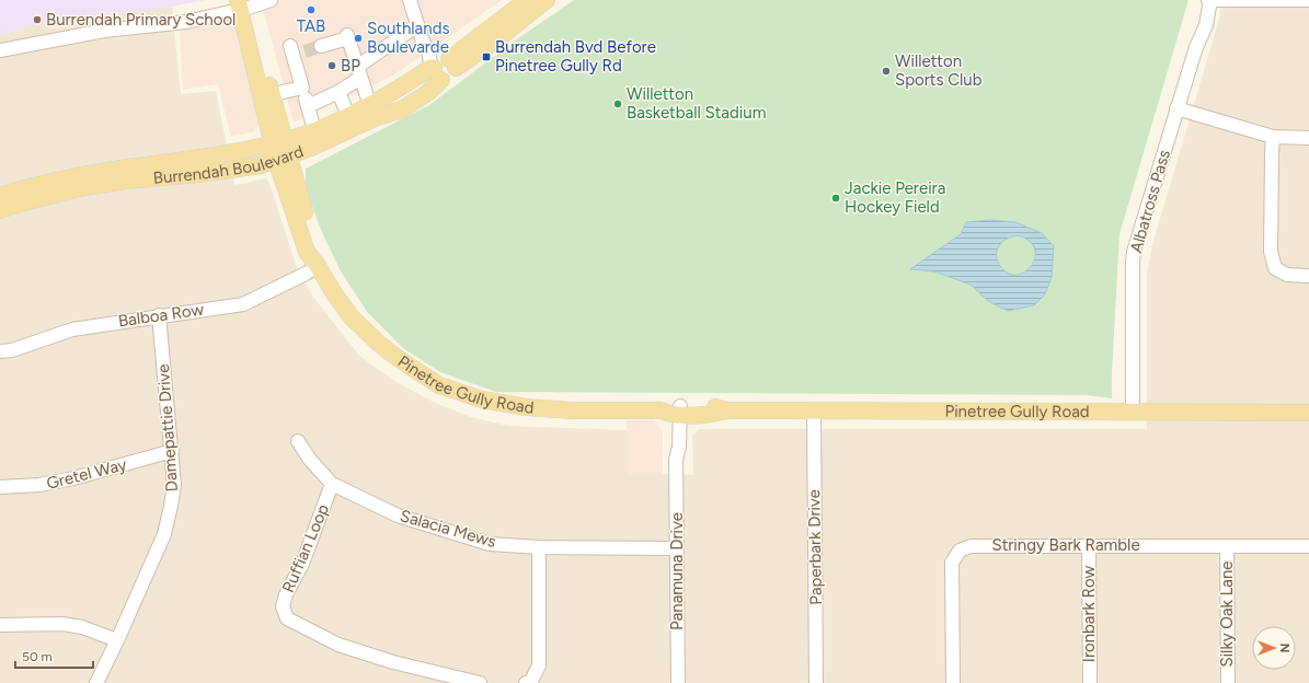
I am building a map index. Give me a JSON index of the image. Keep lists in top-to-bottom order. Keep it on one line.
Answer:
{"streets":{"main road":["Burrendah Boulevard","Pinetree Gully Road"],"street":["Albatross Pass","Balboa Row","Damepattie Drive","Gretel Way","Salacia Mews","Stringy Bark Ramble","Paperbark Drive","Ruffian Loop","Panamuna Drive","Ironbark Row","Silky Oak Lane"]},"crossings":[["Burrendah Boulevard","Pinetree Gully Road"],["Albatross Pass","Pinetree Gully Road"],["Balboa Row","Pinetree Gully Road"],["Balboa Row","Damepattie Drive"],["Pinetree Gully Road","Paperbark Drive"],["Pinetree Gully Road","Panamuna Drive"],["Damepattie Drive","Gretel Way"],["Salacia Mews","Ruffian Loop"],["Salacia Mews","Panamuna Drive"],["Stringy Bark Ramble","Ironbark Row"],["Stringy Bark Ramble","Silky Oak Lane"]],"places":{"other":["TAB","Burrendah Primary School","Southlands Boulevarde","BP","Willetton Sports Club","Willetton Basketball Stadium","Jackie Pereira Hockey Field"],"transit":["Burrendah Bvd Before Pinetree Gully Rd"]},"scale_bar":"50 m","north":"right"}
